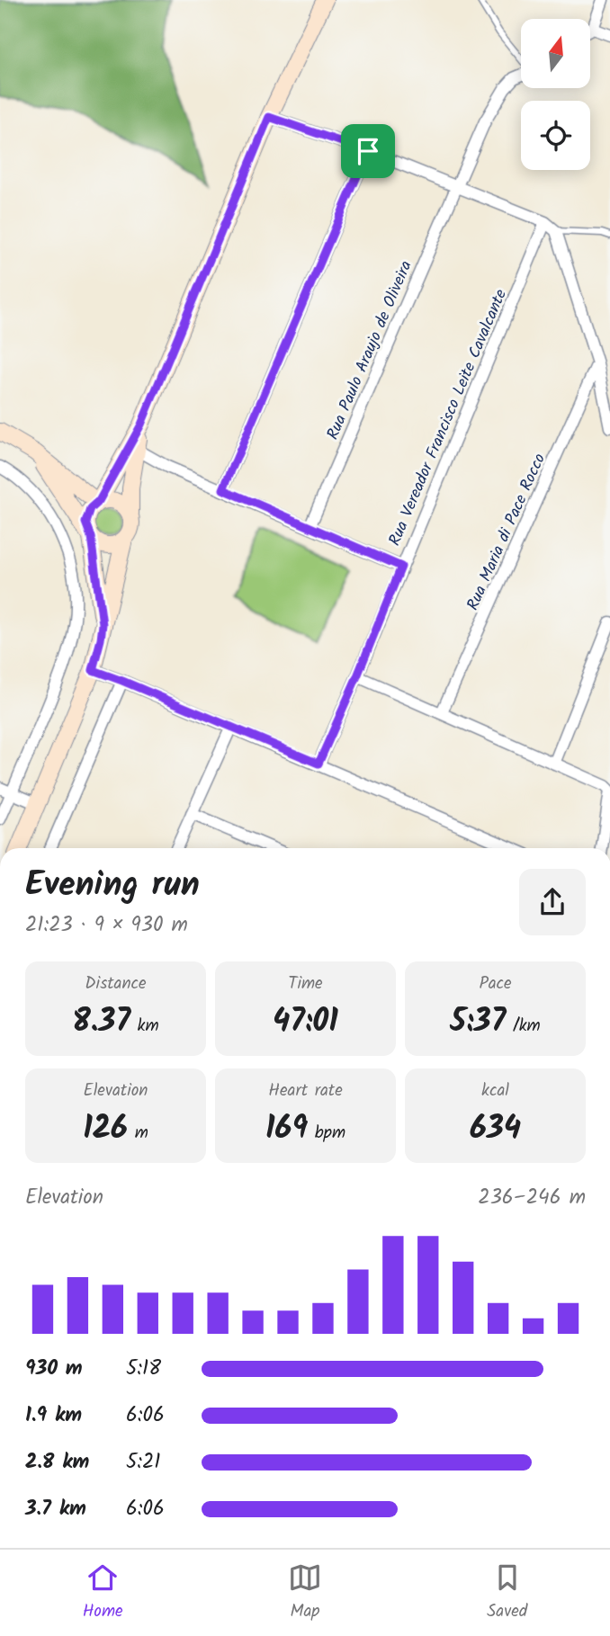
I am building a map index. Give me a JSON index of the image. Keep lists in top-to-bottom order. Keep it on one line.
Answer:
{"streets":{"street":["Rua Paulo Araujo de Oliveira","Rua Vereador Francisco Leite Cavalcante","Rua Maria di Pace Rocco"]},"north":"top","page":{"heading":["Evening run","21:23 · 9 × 930 m"],"stats":[["Distance","8.37 km"],["Time","47:01"],["Pace","5:37 /km"],["Elevation","126 m"],["Heart rate","169 bpm"],["kcal","634"]],"chart":["Elevation","236–246 m"],"list":[{"name":"930 m","note":"5:18"},{"name":"1.9 km","note":"6:06"},{"name":"2.8 km","note":"5:21"},{"name":"3.7 km","note":"6:06"}],"tabs":["Home","Map","Saved"]}}
